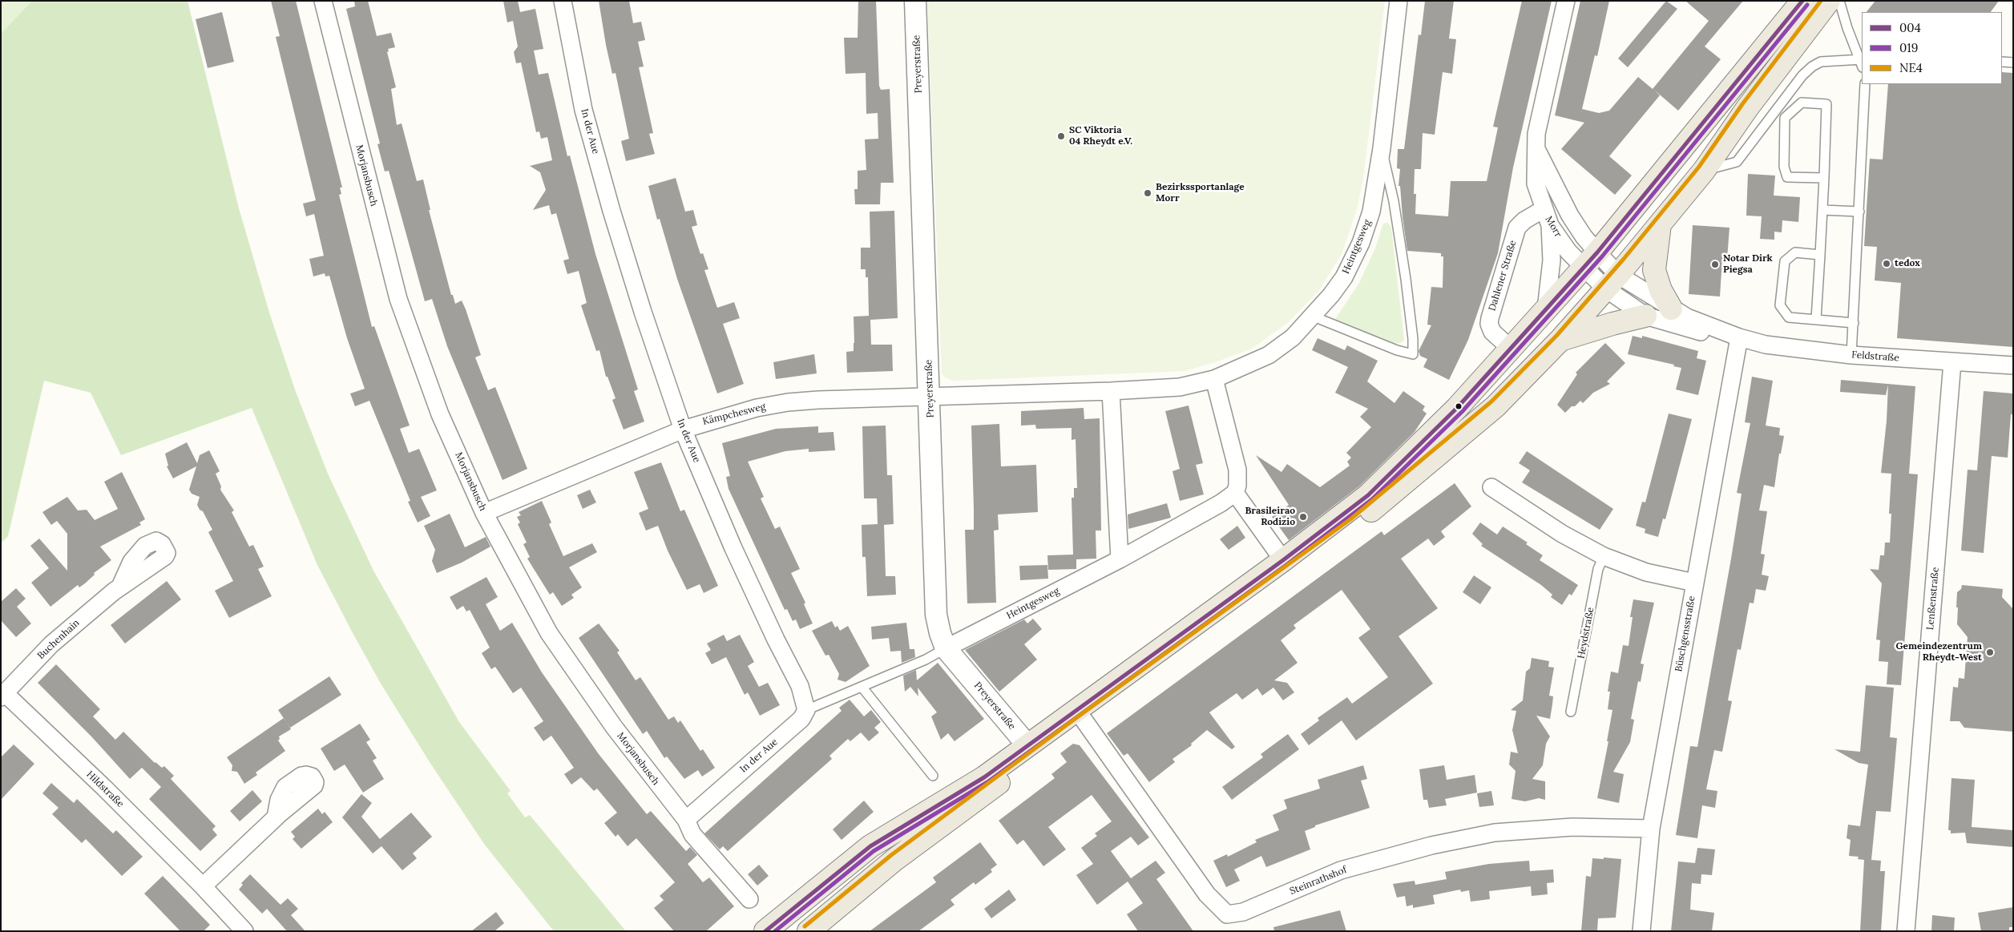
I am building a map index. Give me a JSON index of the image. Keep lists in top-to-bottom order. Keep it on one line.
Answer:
{"streets":{"street":["Preyerstraße","In der Aue","Morjansbusch","Morr","Heintgesweg","Dahlener Straße","Feldstraße","Kämpchesweg","Lenßenstraße","Büschgensstraße","Buchenhain","Hildstraße","Steinrathshof"],"lane":["Heydstraße"]},"crossings":[["Preyerstraße","Heintgesweg"],["Preyerstraße","Kämpchesweg"],["In der Aue","Morjansbusch"],["In der Aue","Kämpchesweg"],["Morjansbusch","Kämpchesweg"],["Morr","Dahlener Straße"],["Morr","Feldstraße"],["Heintgesweg","Kämpchesweg"],["Feldstraße","Lenßenstraße"],["Feldstraße","Büschgensstraße"],["Büschgensstraße","Steinrathshof"],["Buchenhain","Hildstraße"]],"places":["SC Viktoria 04 Rheydt e.V.","Bezirkssportanlage Morr","tedox","Notar Dirk Piegsa","Brasileirao Rodizio","Gemeindezentrum Rheydt-West"],"lines":["transit line 004","transit line NE4","transit line 019"],"legend":["004","019","NE4"]}
